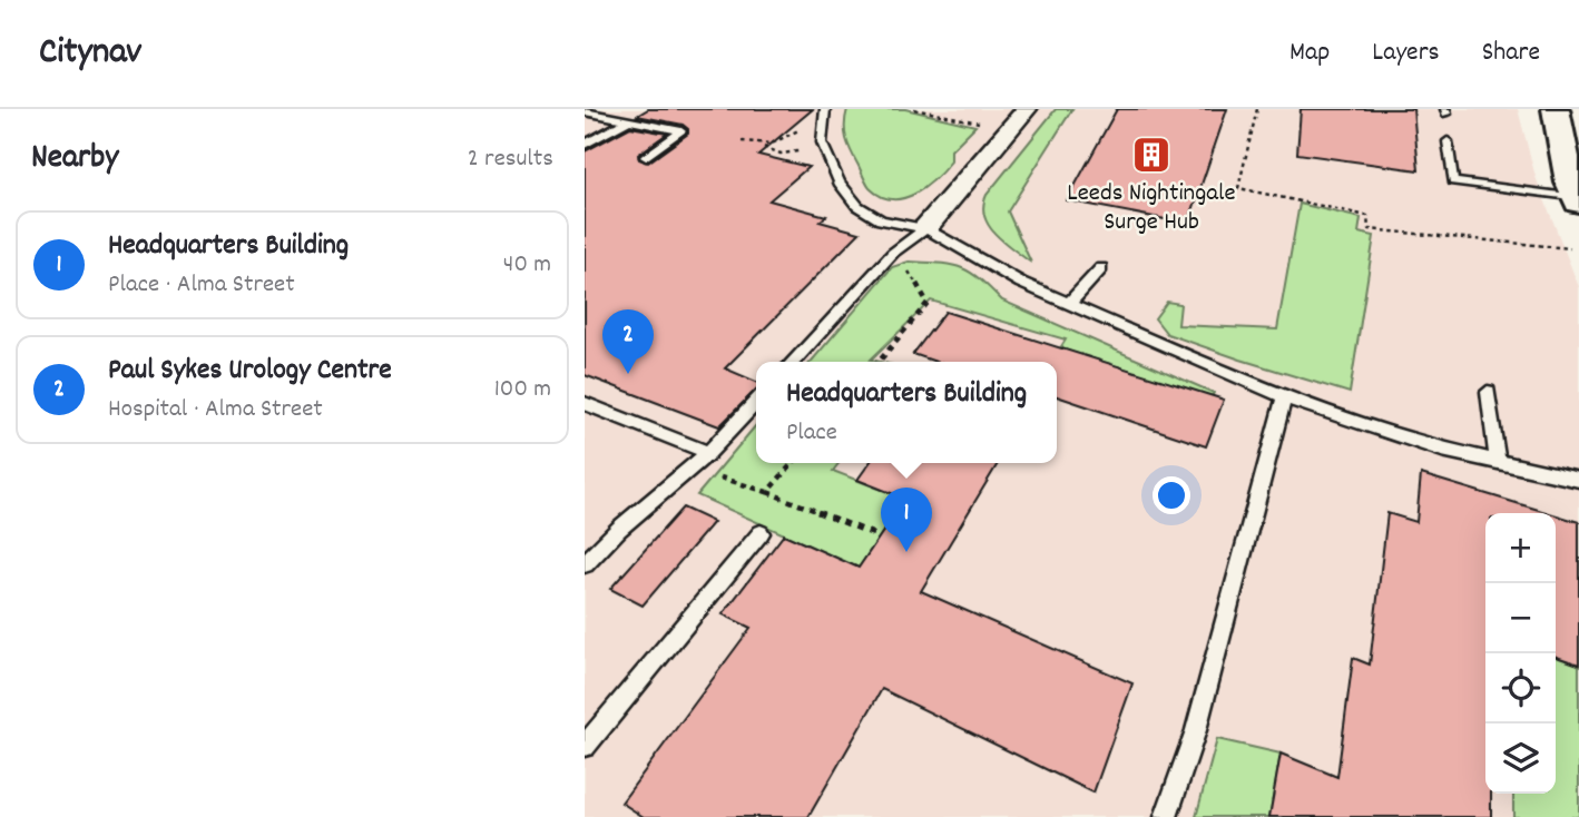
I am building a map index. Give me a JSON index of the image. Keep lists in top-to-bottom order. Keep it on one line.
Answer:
{"places":{"building":["Leeds Nightingale Surge Hub"]},"page":{"header":"Citynav","nav":["Map","Layers","Share"],"heading":["Nearby","2 results"],"list":[{"mark":"1","name":"Headquarters Building","note":"Place · Alma Street","value":"40 m"},{"mark":"2","name":"Paul Sykes Urology Centre","note":"Hospital · Alma Street","value":"100 m"}],"pins":["2","1"],"popup":["Headquarters Building","Place"],"map_buttons":["+","−"]}}
